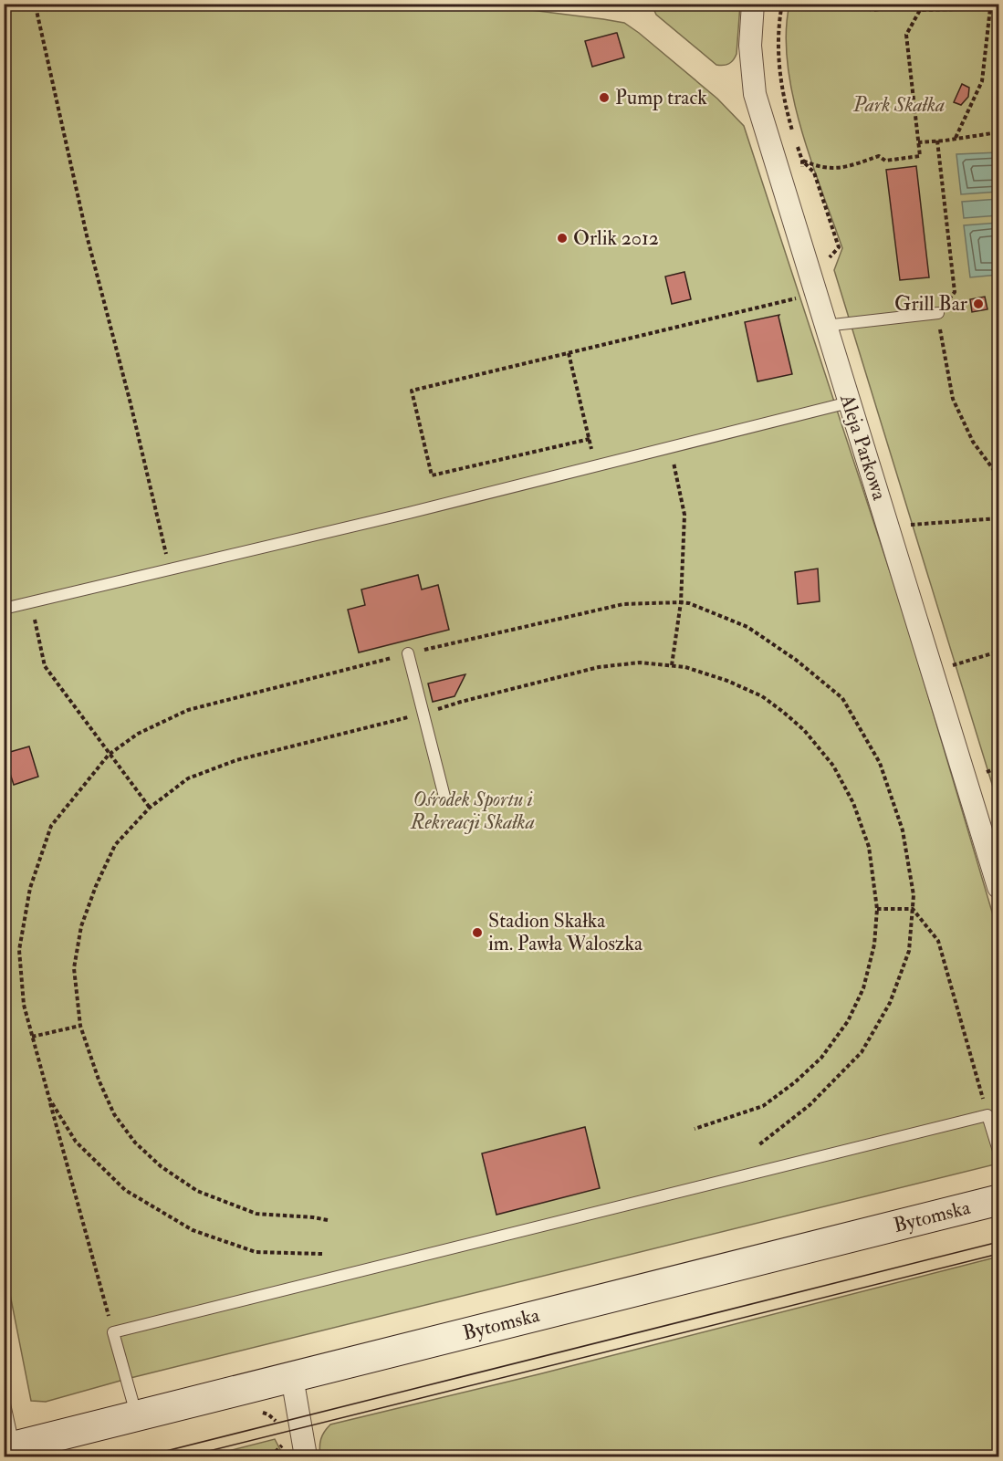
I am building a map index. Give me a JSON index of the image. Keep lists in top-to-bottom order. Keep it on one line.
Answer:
{"streets":{"main road":["Bytomska"],"street":["Aleja Parkowa"]},"parks":["Park Skałka","Ośrodek Sportu i Rekreacji Skałka"],"places":["Pump track","Orlik 2012","Grill Bar","Stadion Skałka im. Pawła Waloszka"]}
